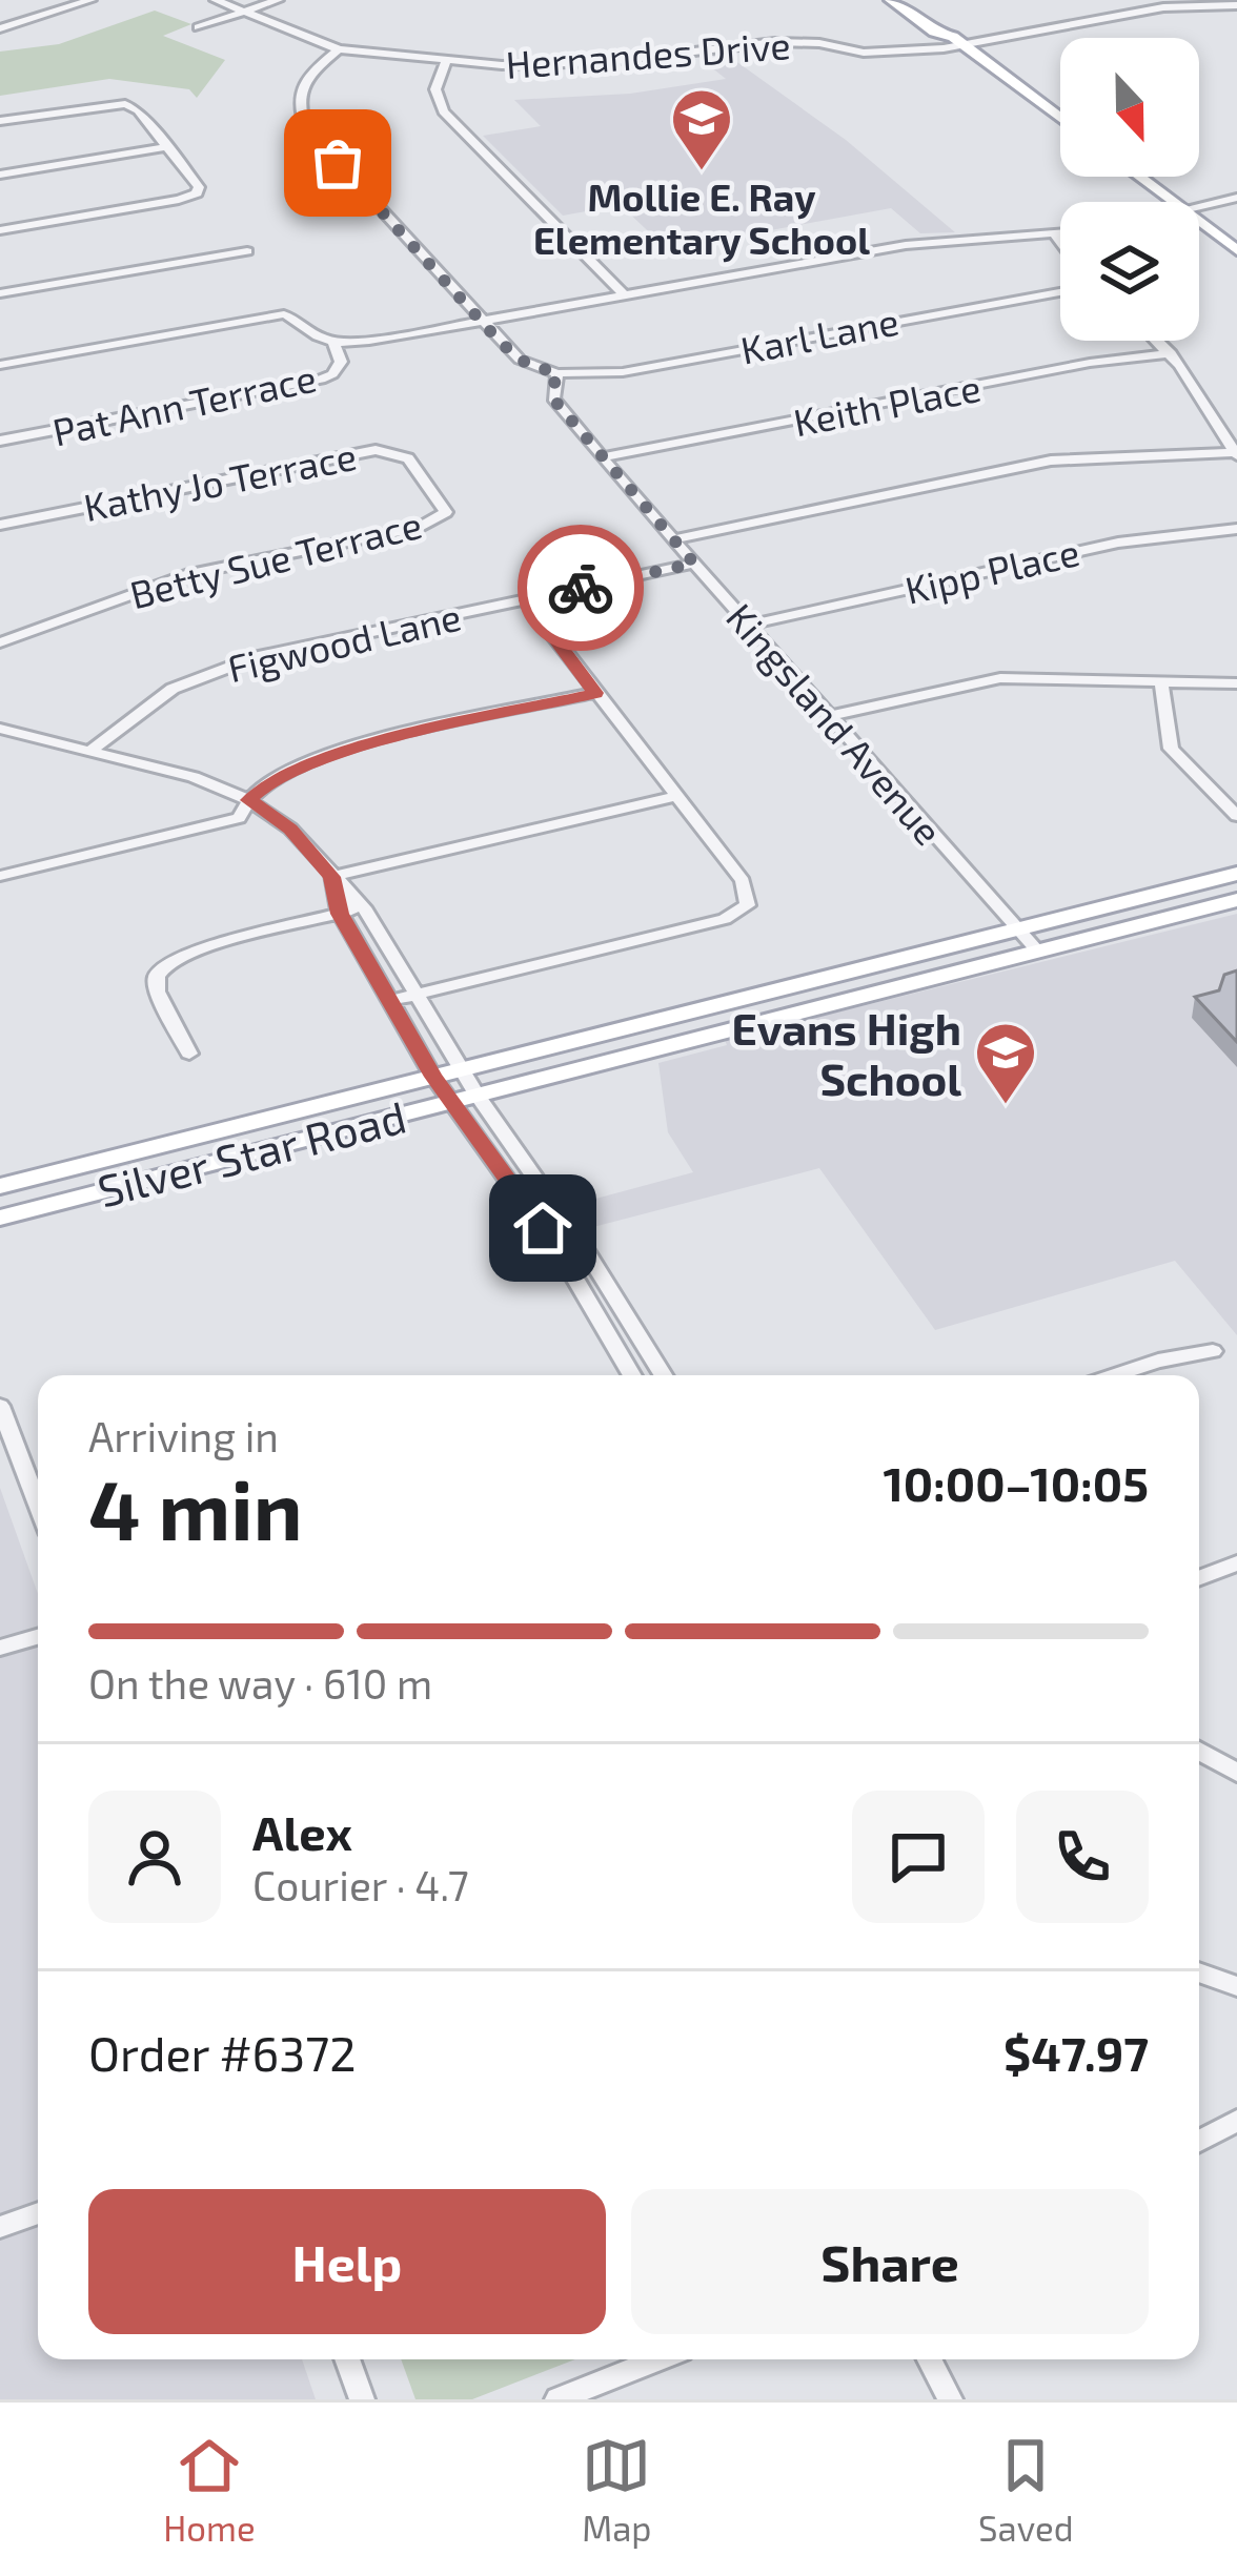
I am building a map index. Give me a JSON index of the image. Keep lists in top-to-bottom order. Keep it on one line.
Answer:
{"streets":{"main road":["Silver Star Road"],"street":["Hernandes Drive","Karl Lane","Pat Ann Terrace","Keith Place","Kathy Jo Terrace","Betty Sue Terrace","Kipp Place","Figwood Lane","Kingsland Avenue"]},"crossings":[["Karl Lane","Kingsland Avenue"],["Keith Place","Kingsland Avenue"],["Kathy Jo Terrace","Betty Sue Terrace"],["Kipp Place","Kingsland Avenue"],["Figwood Lane","Kingsland Avenue"],["Kingsland Avenue","Silver Star Road"]],"places":{"school or university":["Mollie E. Ray Elementary School","Evans High School"]},"north":"bottom","page":{"heading":["4 min","Arriving in","10:00–10:05"],"panel":["Alex","Courier · 4.7","Order #6372","$47.97"],"bar":"On the way · 610 m","buttons":["Help","Share"],"tabs":["Home","Map","Saved"]}}
